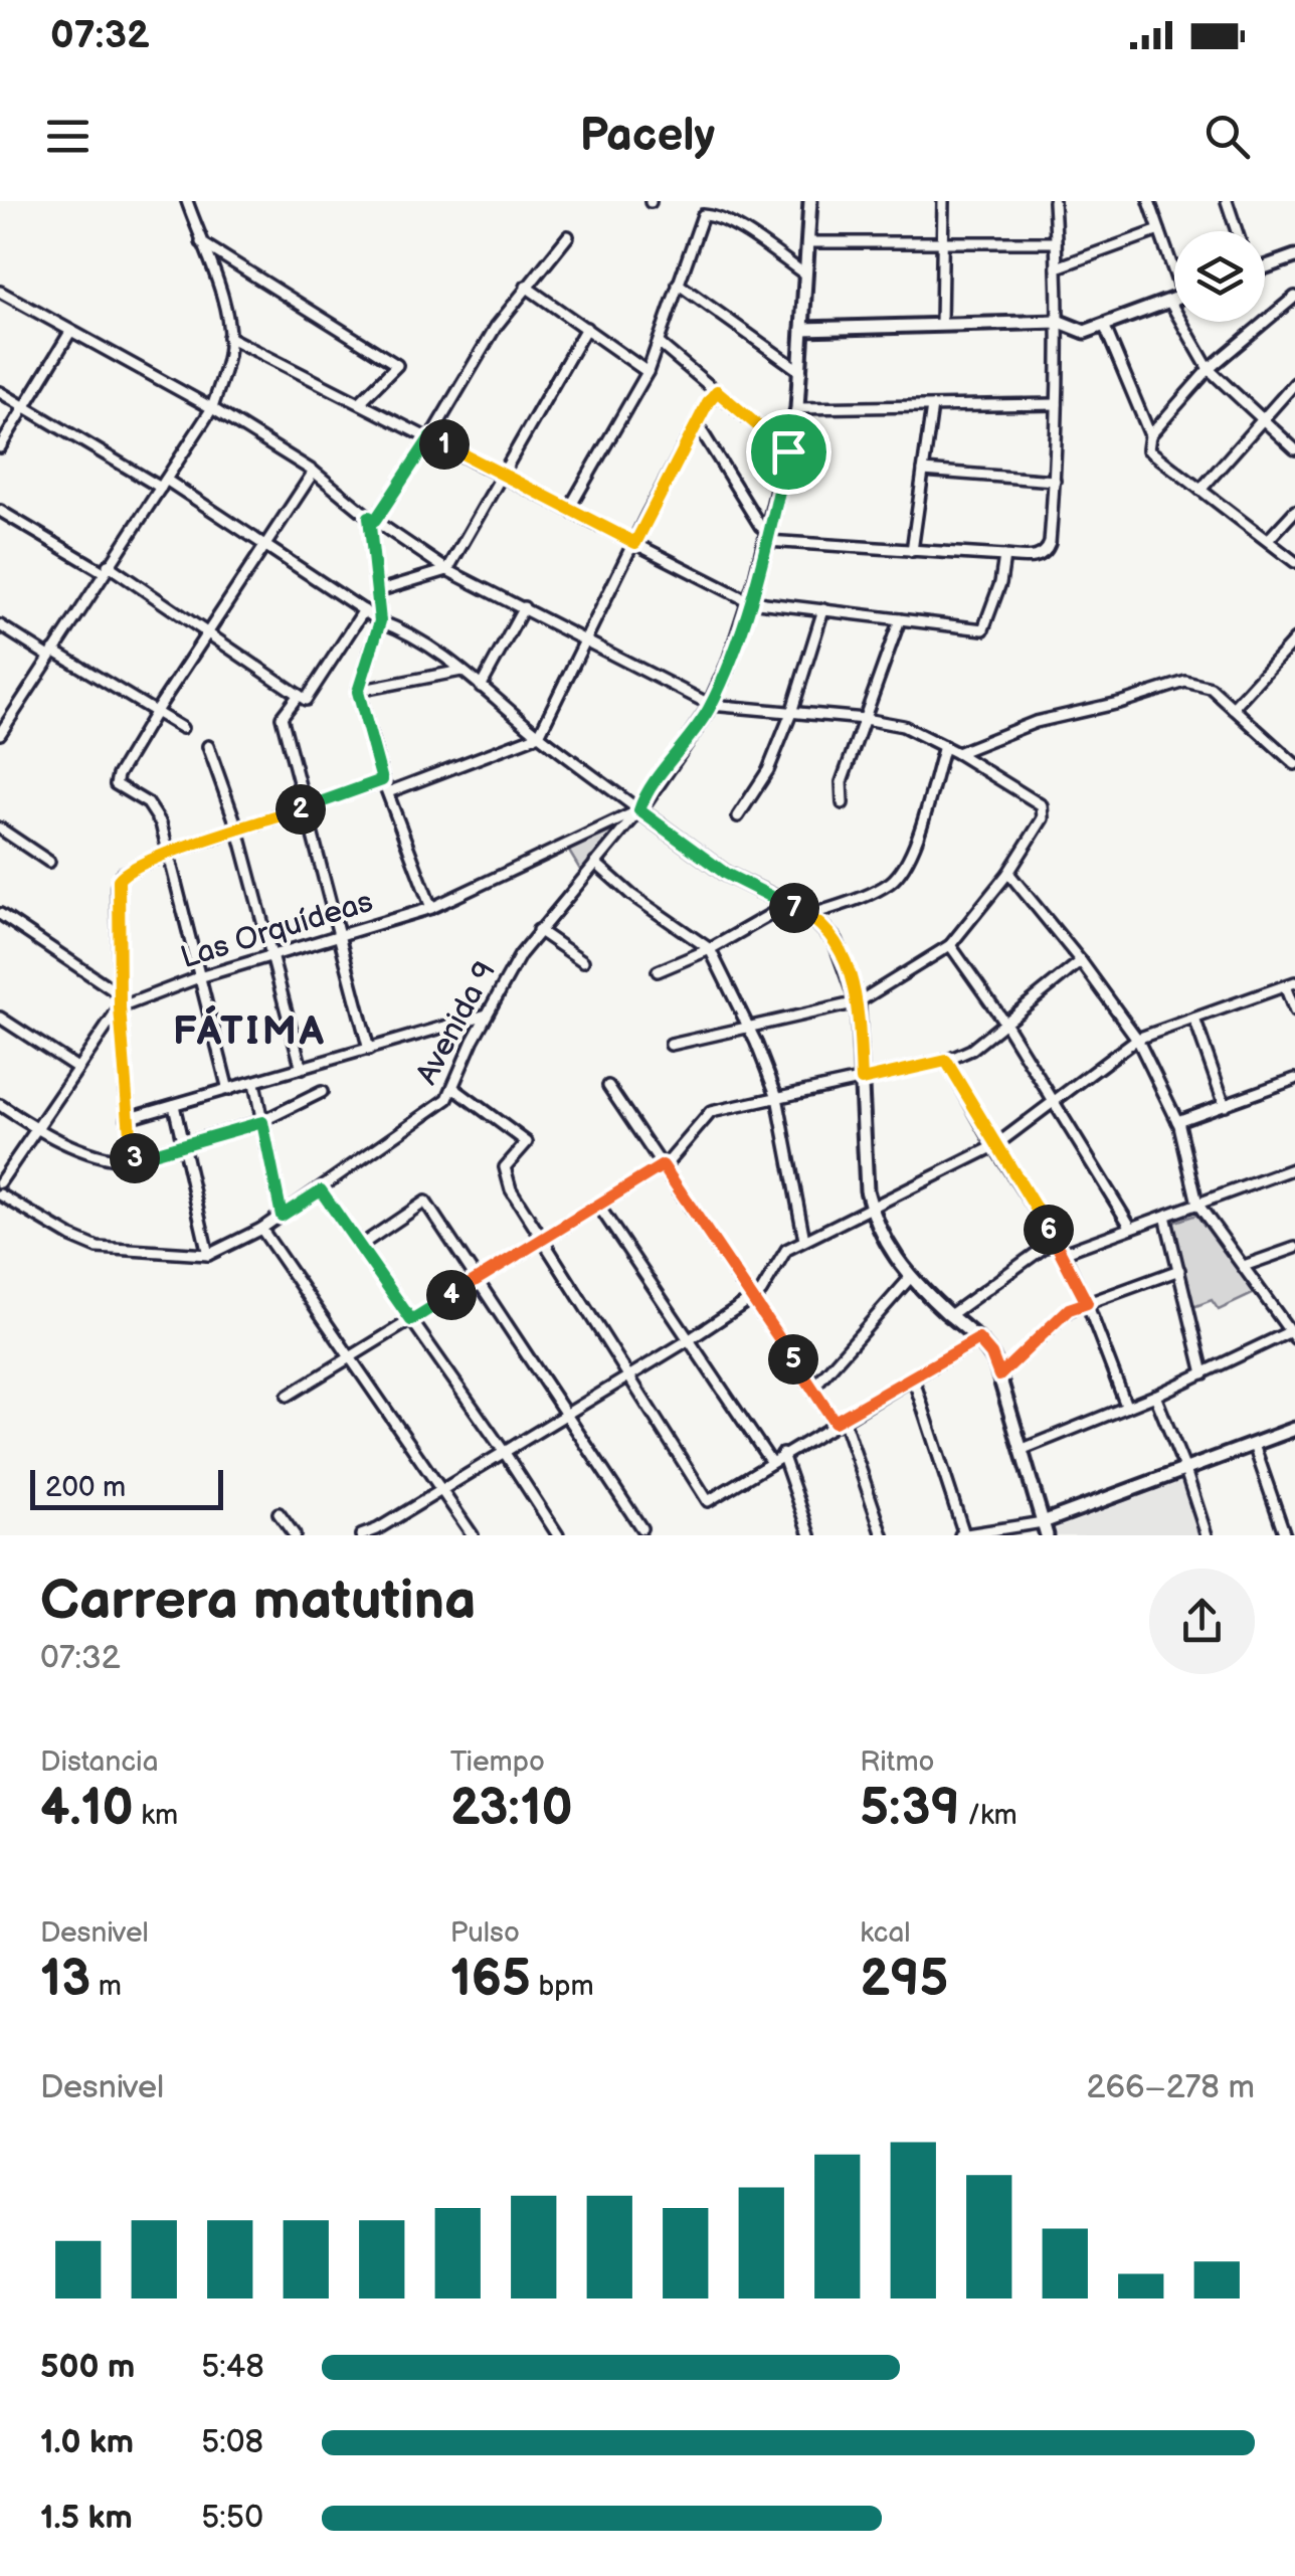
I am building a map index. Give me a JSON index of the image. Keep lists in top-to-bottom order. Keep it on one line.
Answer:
{"streets":{"street":["Las Orquídeas","Avenida 9"]},"crossings":[["Las Orquídeas","Avenida 9"]],"districts":["FÁTIMA"],"scale_bar":"200 m","page":{"status":"07:32","header":"Pacely","pins":["1","2","7","3","6","4","5"],"scale":"200 m","heading":["Carrera matutina","07:32"],"stats":[["Distancia","4.10 km"],["Tiempo","23:10"],["Ritmo","5:39 /km"],["Desnivel","13 m"],["Pulso","165 bpm"],["kcal","295"]],"chart":["Desnivel","266–278 m"],"list":[{"name":"500 m","note":"5:48"},{"name":"1.0 km","note":"5:08"},{"name":"1.5 km","note":"5:50"}]}}
